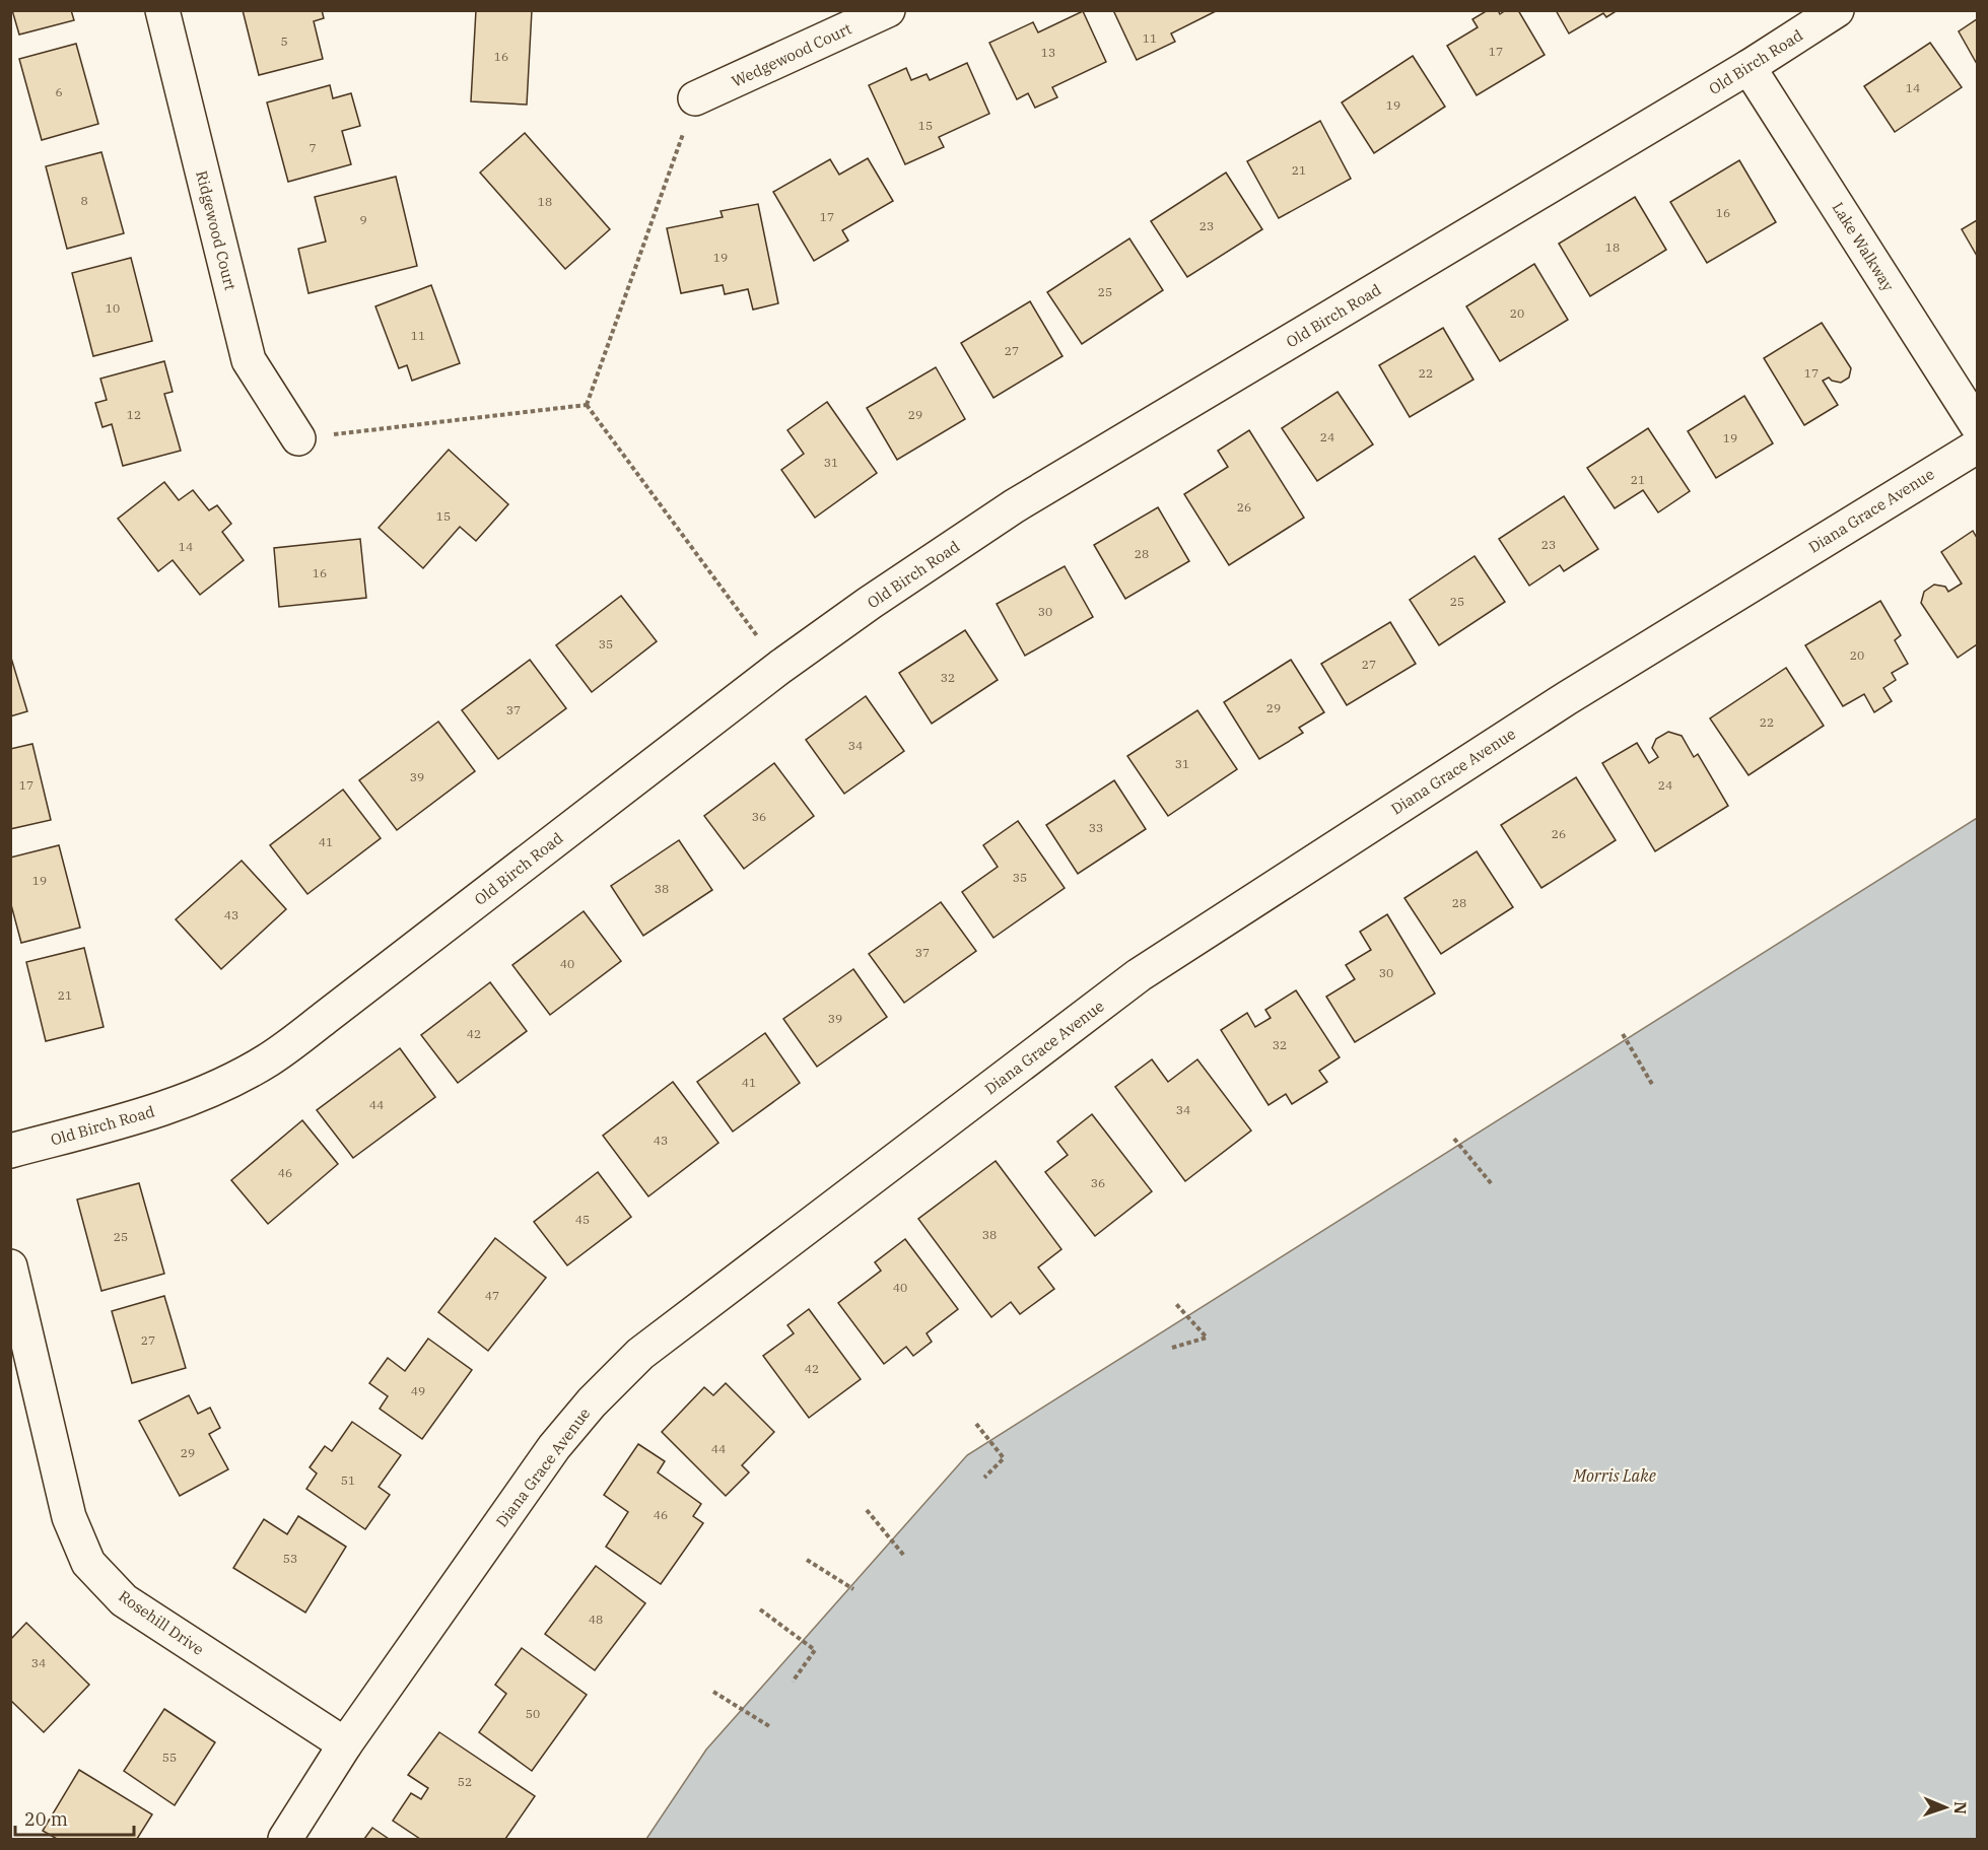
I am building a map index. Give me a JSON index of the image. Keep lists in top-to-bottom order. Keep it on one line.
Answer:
{"streets":{"street":["Wedgewood Court","Old Birch Road","Ridgewood Court","Lake Walkway","Diana Grace Avenue","Rosehill Drive"]},"crossings":[["Old Birch Road","Lake Walkway"],["Diana Grace Avenue","Rosehill Drive"]],"water":["Morris Lake"],"house_numbers":["11","5","17","13","16","14","6","19","15","7","21","8","18","16","17","9","23","18","19","25","10","20","11","27","22","17","12","29","24","19","31","21","26","15","23","14","28","16","25","30","35","20","27","32","29","37","22","34","31","39","17","24","36","33","26","41","35","19","38","28","43","37","40","30","21","39","42","32","41","44","34","43","46","36","45","38","25","40","47","27","42","49","44","29","51","46","53","48","34","50","55","52"],"scale_bar":"20 m","north":"right"}
